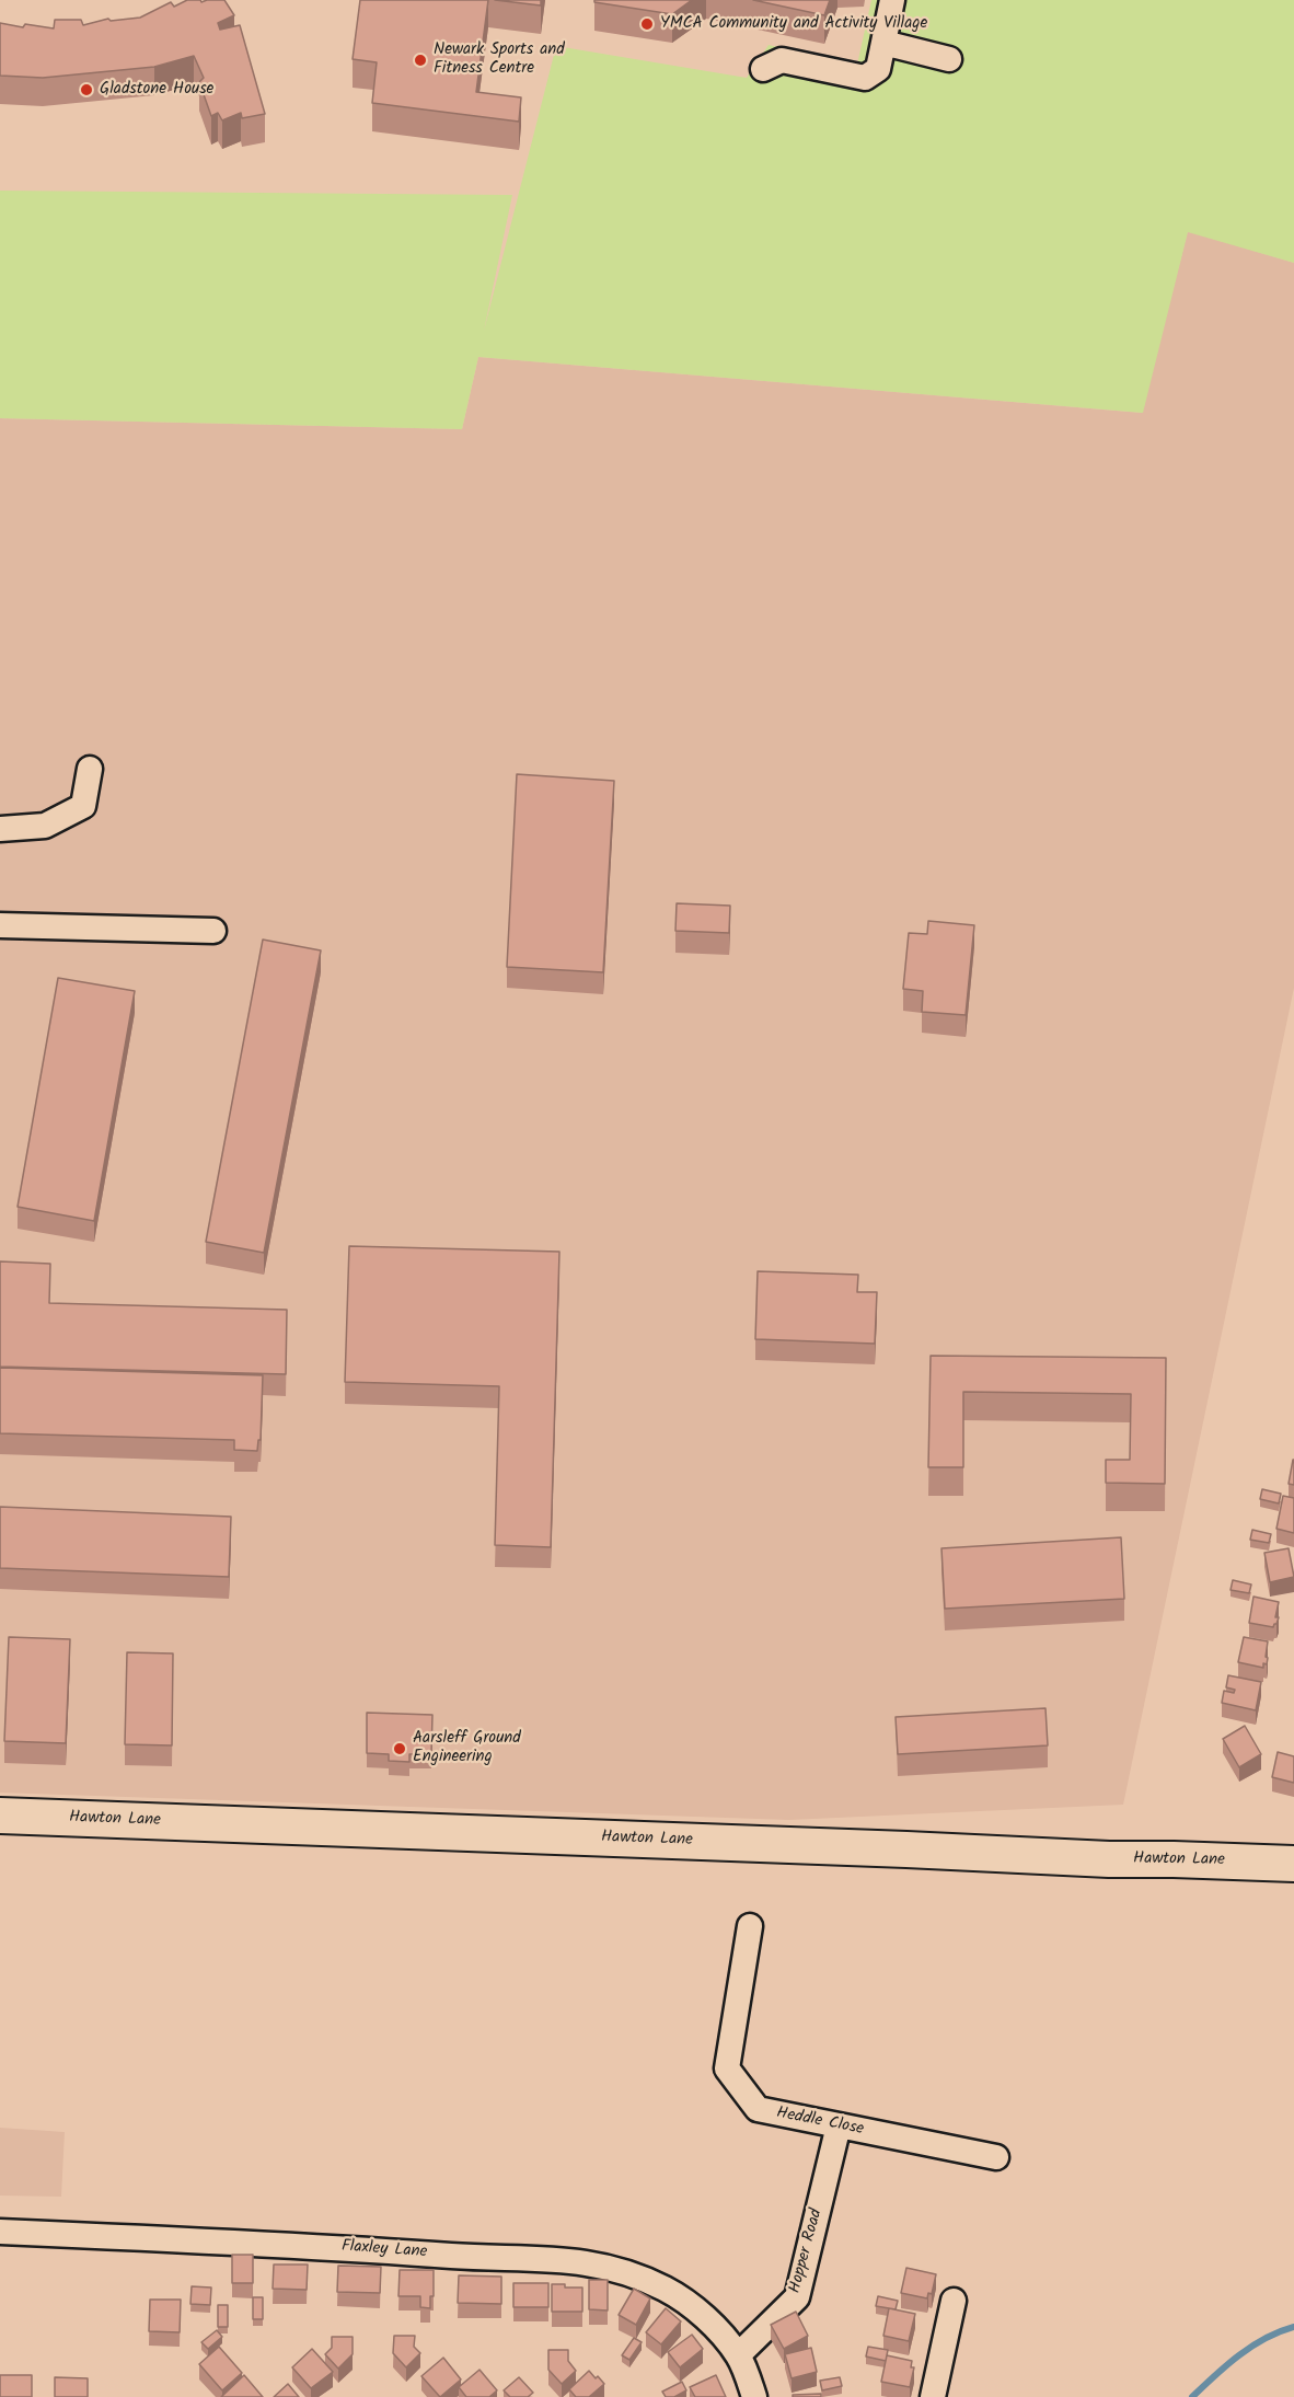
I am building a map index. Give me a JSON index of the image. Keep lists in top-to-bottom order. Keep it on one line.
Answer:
{"streets":{"street":["Hawton Lane","Heddle Close","Flaxley Lane","Hopper Road"]},"crossings":[["Heddle Close","Hopper Road"],["Flaxley Lane","Hopper Road"]],"places":["YMCA Community and Activity Village","Newark Sports and Fitness Centre","Gladstone House","Aarsleff Ground Engineering"]}
